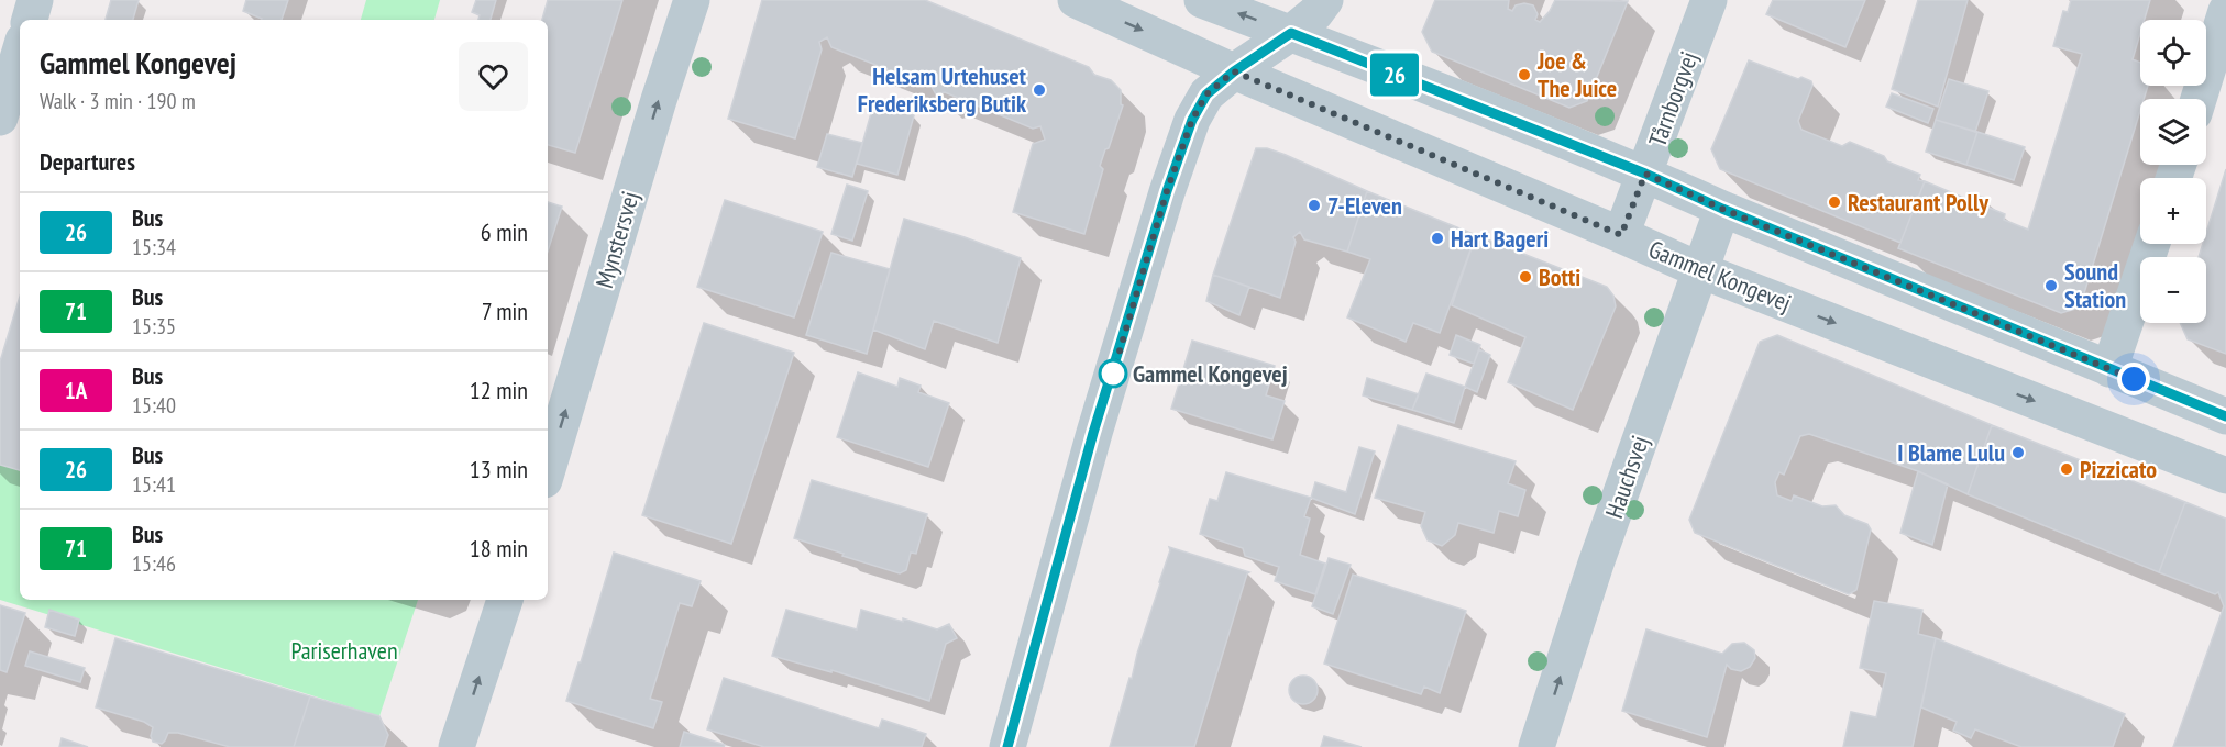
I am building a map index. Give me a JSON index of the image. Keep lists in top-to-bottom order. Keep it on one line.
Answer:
{"streets":{"street":["Tårnborgvej","Mynstersvej","Gammel Kongevej","Hauchsvej"]},"crossings":[["Tårnborgvej","Gammel Kongevej"],["Gammel Kongevej","Hauchsvej"]],"one_way":["Mynstersvej","Hauchsvej"],"parks":["Pariserhaven"],"places":["Joe & The Juice","Helsam Urtehuset Frederiksberg Butik","Restaurant Polly","7-Eleven","Hart Bageri","Botti","Sound Station","Gammel Kongevej","I Blame Lulu","Pizzicato"],"lines":["bus line 26"],"page":{"on_map":"26","map_buttons":["+","−"],"heading":[["Gammel Kongevej","Walk · 3 min · 190 m"],"Departures"],"list":[{"mark":"26","name":"Bus","note":"15:34","value":"6 min"},{"mark":"71","name":"Bus","note":"15:35","value":"7 min"},{"mark":"1A","name":"Bus","note":"15:40","value":"12 min"},{"mark":"26","name":"Bus","note":"15:41","value":"13 min"},{"mark":"71","name":"Bus","note":"15:46","value":"18 min"}]}}
